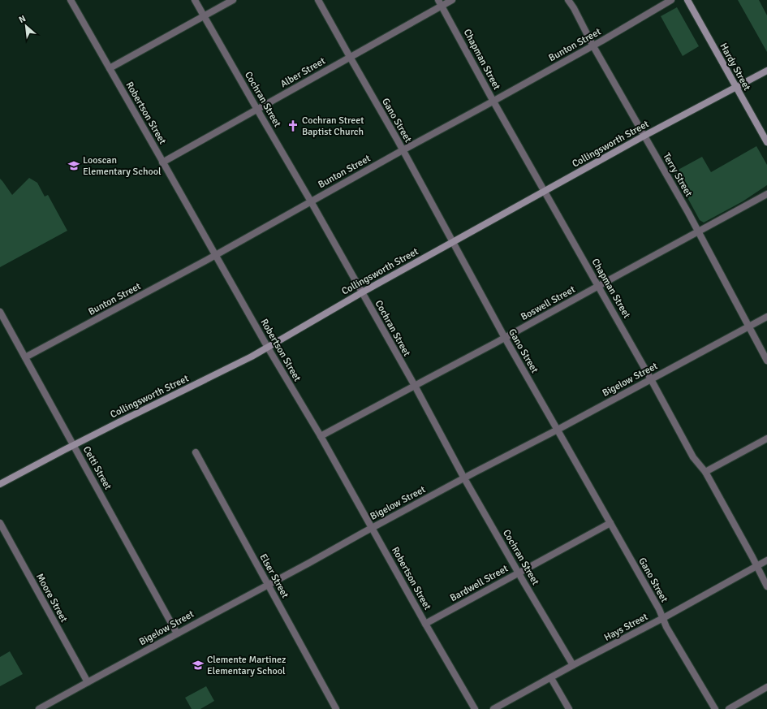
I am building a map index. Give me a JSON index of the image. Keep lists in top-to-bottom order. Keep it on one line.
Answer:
{"streets":{"main road":["Hardy Street","Collingsworth Street"],"street":["Bunton Street","Chapman Street","Alber Street","Cochran Street","Robertson Street","Gano Street","Terry Street","Boswell Street","Bigelow Street","Cetti Street","Elser Street","Bardwell Street","Moore Street","Hays Street"]},"crossings":[["Bunton Street","Chapman Street"],["Bunton Street","Cochran Street"],["Bunton Street","Robertson Street"],["Bunton Street","Gano Street"],["Bunton Street","Terry Street"],["Bunton Street","Cetti Street"],["Chapman Street","Alber Street"],["Chapman Street","Collingsworth Street"],["Chapman Street","Boswell Street"],["Chapman Street","Bigelow Street"],["Chapman Street","Hays Street"],["Hardy Street","Collingsworth Street"],["Alber Street","Cochran Street"],["Alber Street","Robertson Street"],["Alber Street","Gano Street"],["Cochran Street","Collingsworth Street"],["Cochran Street","Boswell Street"],["Cochran Street","Bigelow Street"],["Cochran Street","Bardwell Street"],["Cochran Street","Hays Street"],["Robertson Street","Collingsworth Street"],["Robertson Street","Boswell Street"],["Robertson Street","Bigelow Street"],["Robertson Street","Bardwell Street"],["Gano Street","Collingsworth Street"],["Gano Street","Boswell Street"],["Gano Street","Bigelow Street"],["Gano Street","Bardwell Street"],["Gano Street","Hays Street"],["Collingsworth Street","Terry Street"],["Collingsworth Street","Cetti Street"],["Terry Street","Boswell Street"],["Terry Street","Bigelow Street"],["Bigelow Street","Cetti Street"],["Bigelow Street","Elser Street"],["Bigelow Street","Moore Street"]],"places":{"church":["Cochran Street Baptist Church"],"school or university":["Looscan Elementary School","Clemente Martinez Elementary School"]},"north":"top left"}
